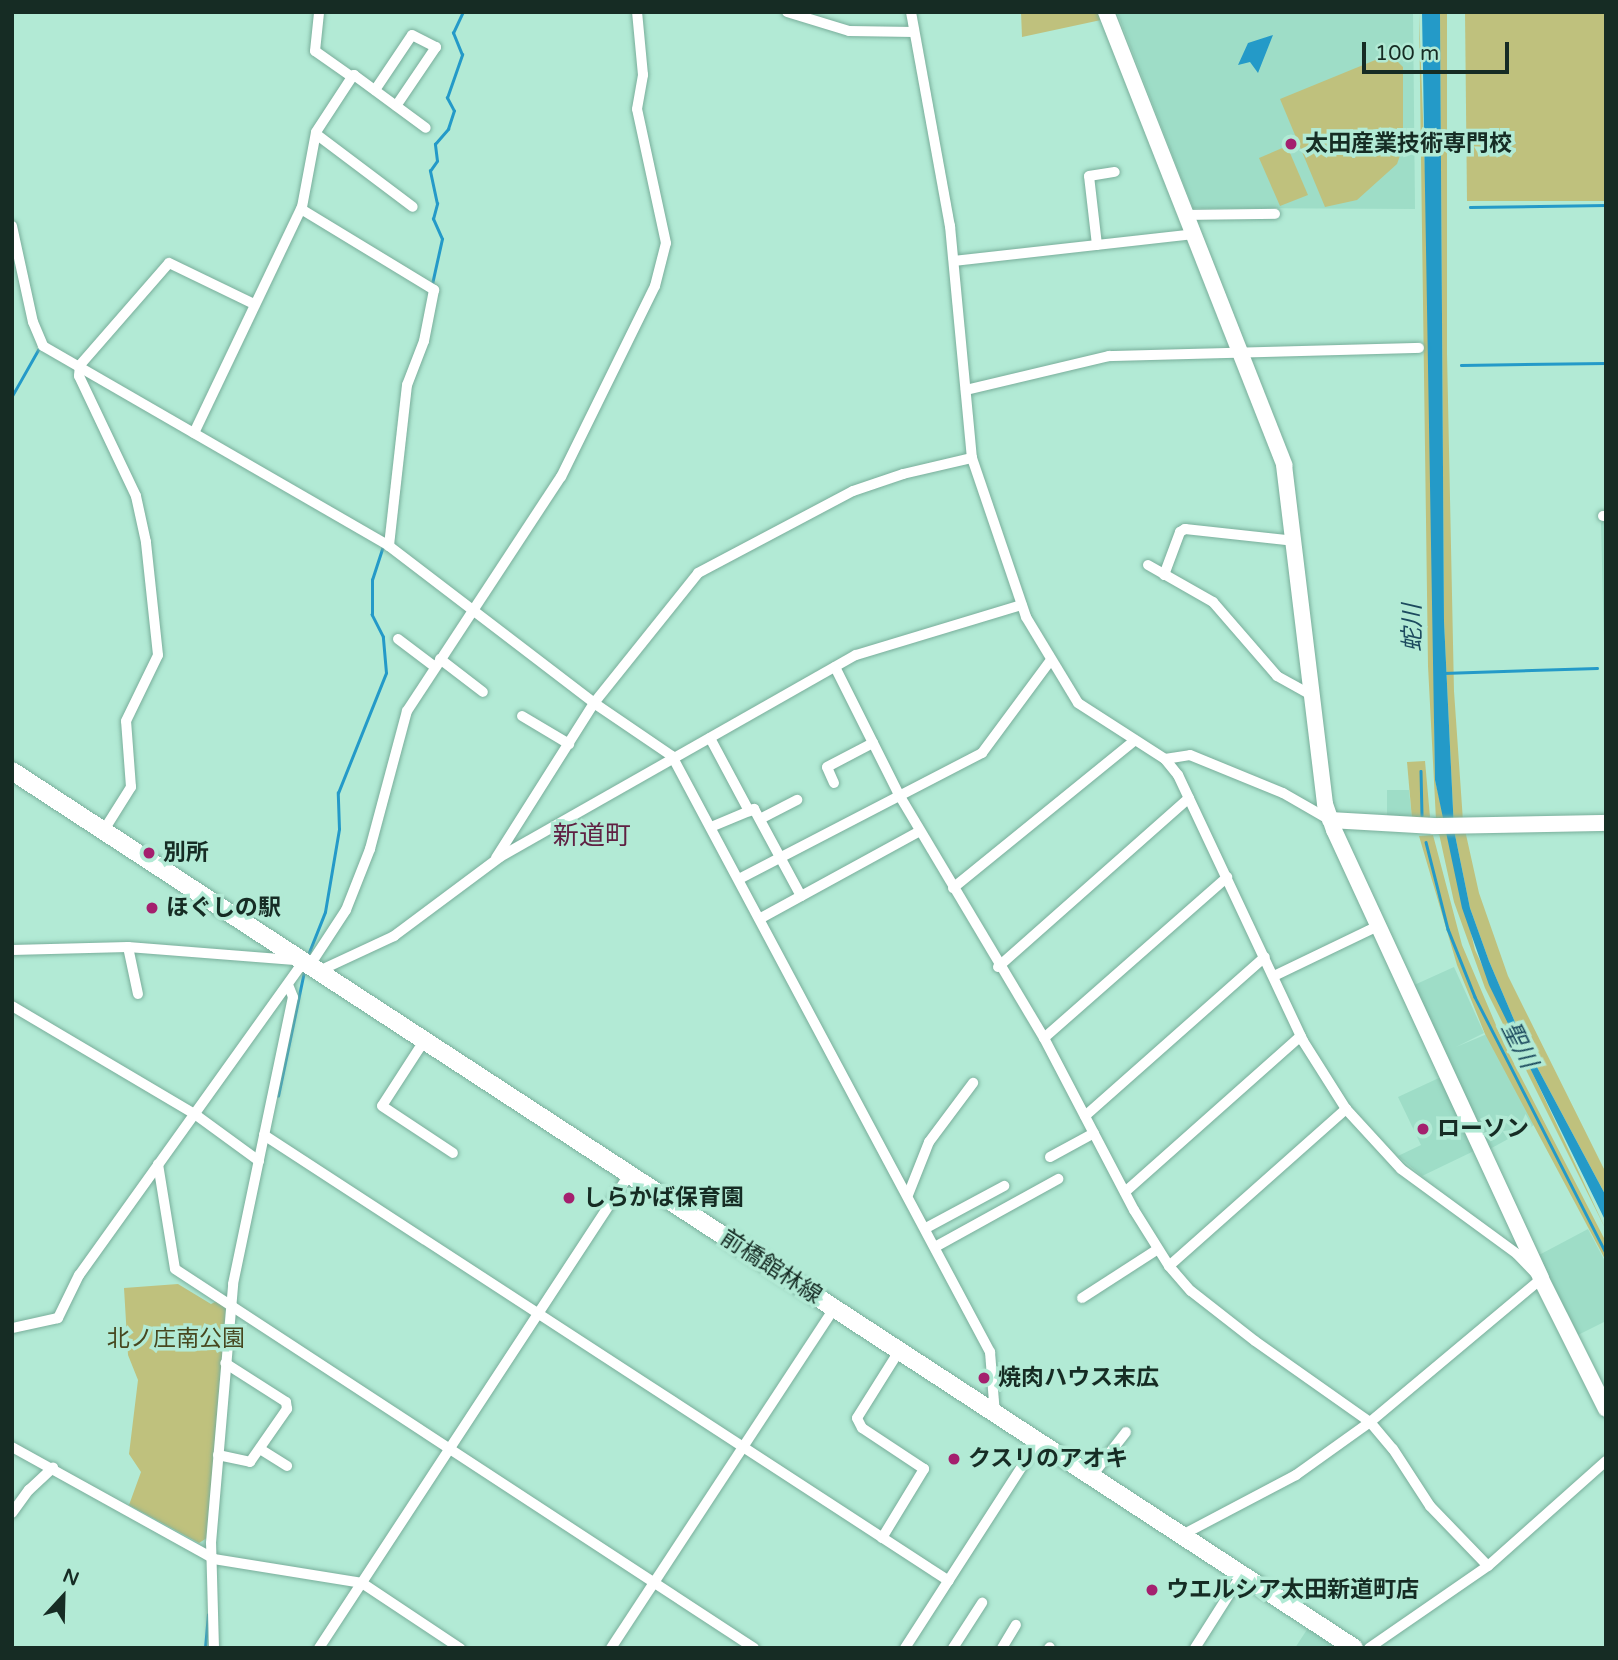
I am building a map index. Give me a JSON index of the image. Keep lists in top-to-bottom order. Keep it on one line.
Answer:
{"streets":{"main road":["前橋館林線"]},"districts":["新道町"],"water":["蛇川","聖川"],"parks":["北ノ庄南公園"],"places":["太田産業技術専門校","別所","ほぐしの駅","ローソン","しらかば保育園","焼肉ハウス末広","クスリのアオキ","ウエルシア太田新道町店"],"scale_bar":"100 m","north":"top"}
